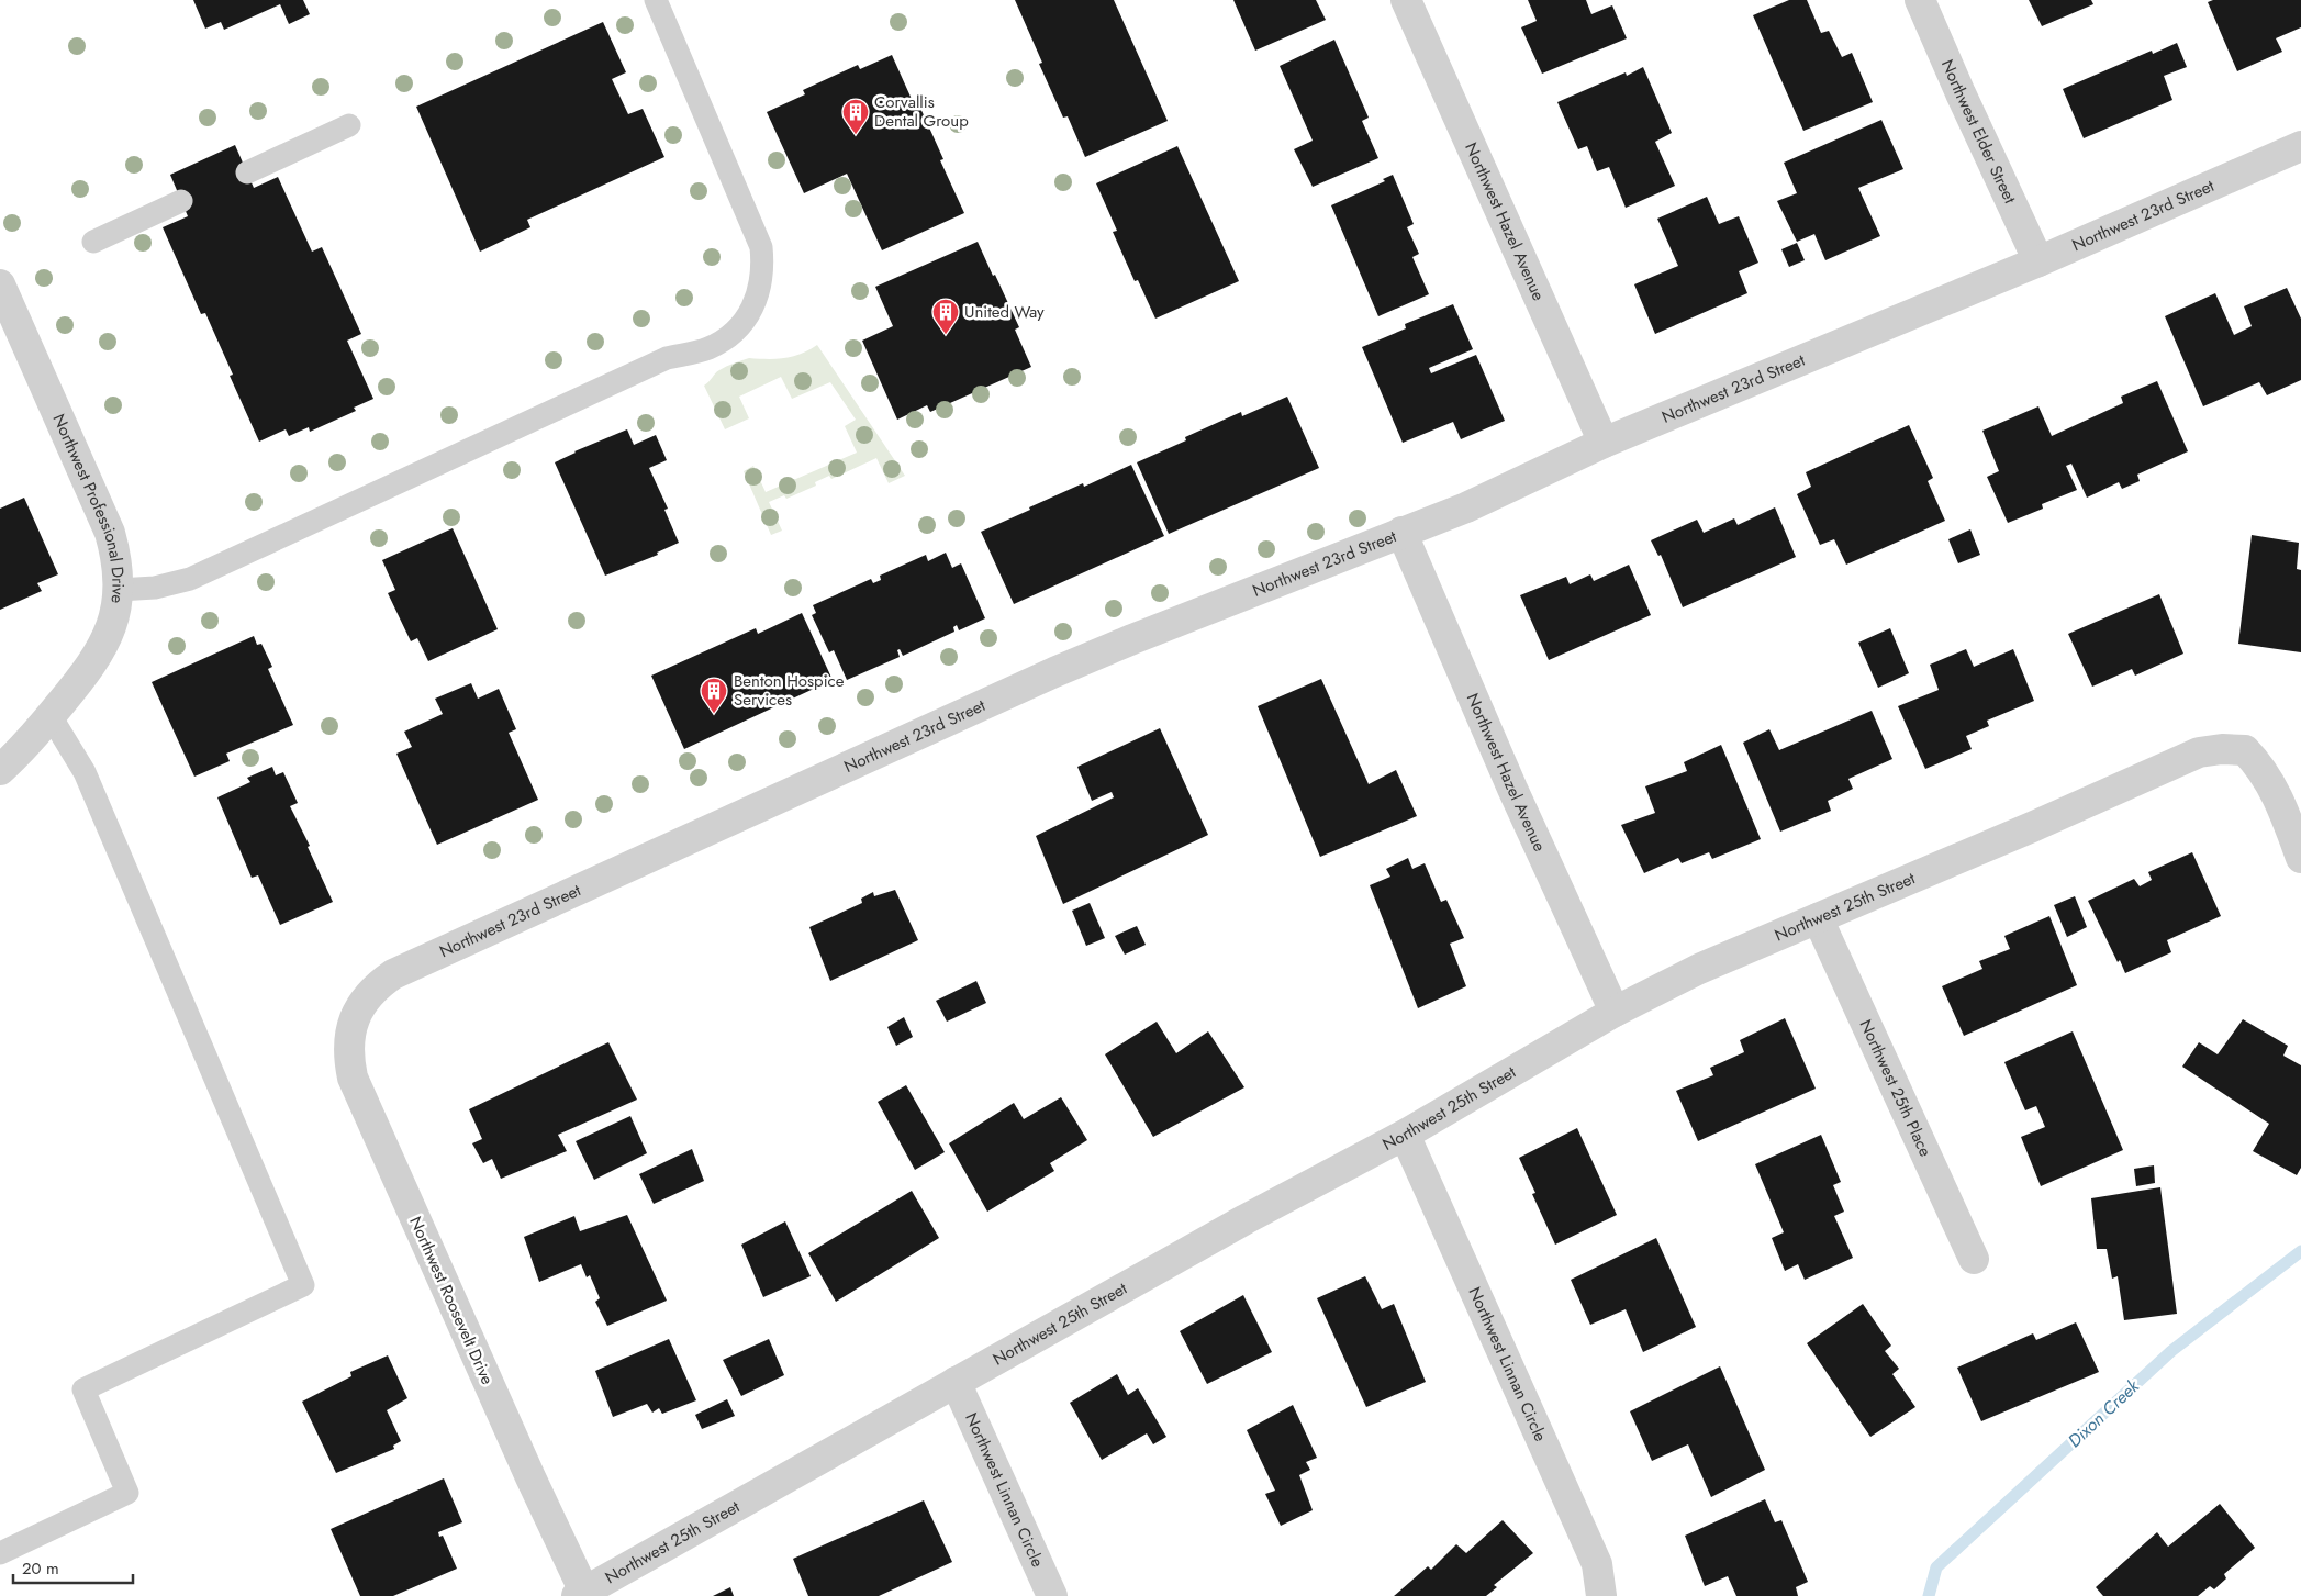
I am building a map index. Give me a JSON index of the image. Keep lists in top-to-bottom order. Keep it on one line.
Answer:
{"streets":{"street":["Northwest Elder Street","Northwest 23rd Street","Northwest Hazel Avenue","Northwest Professional Drive","Northwest 25th Street","Northwest 25th Place","Northwest Roosevelt Drive","Northwest Linnan Circle"]},"crossings":[["Northwest Elder Street","Northwest 23rd Street"],["Northwest 23rd Street","Northwest Hazel Avenue"],["Northwest 23rd Street","Northwest Roosevelt Drive"],["Northwest Hazel Avenue","Northwest 25th Street"],["Northwest 25th Street","Northwest 25th Place"],["Northwest 25th Street","Northwest Roosevelt Drive"],["Northwest 25th Street","Northwest Linnan Circle"]],"water":["Dixon Creek"],"places":{"building":["Corvallis Dental Group","United Way","Benton Hospice Services"]},"scale_bar":"20 m"}
